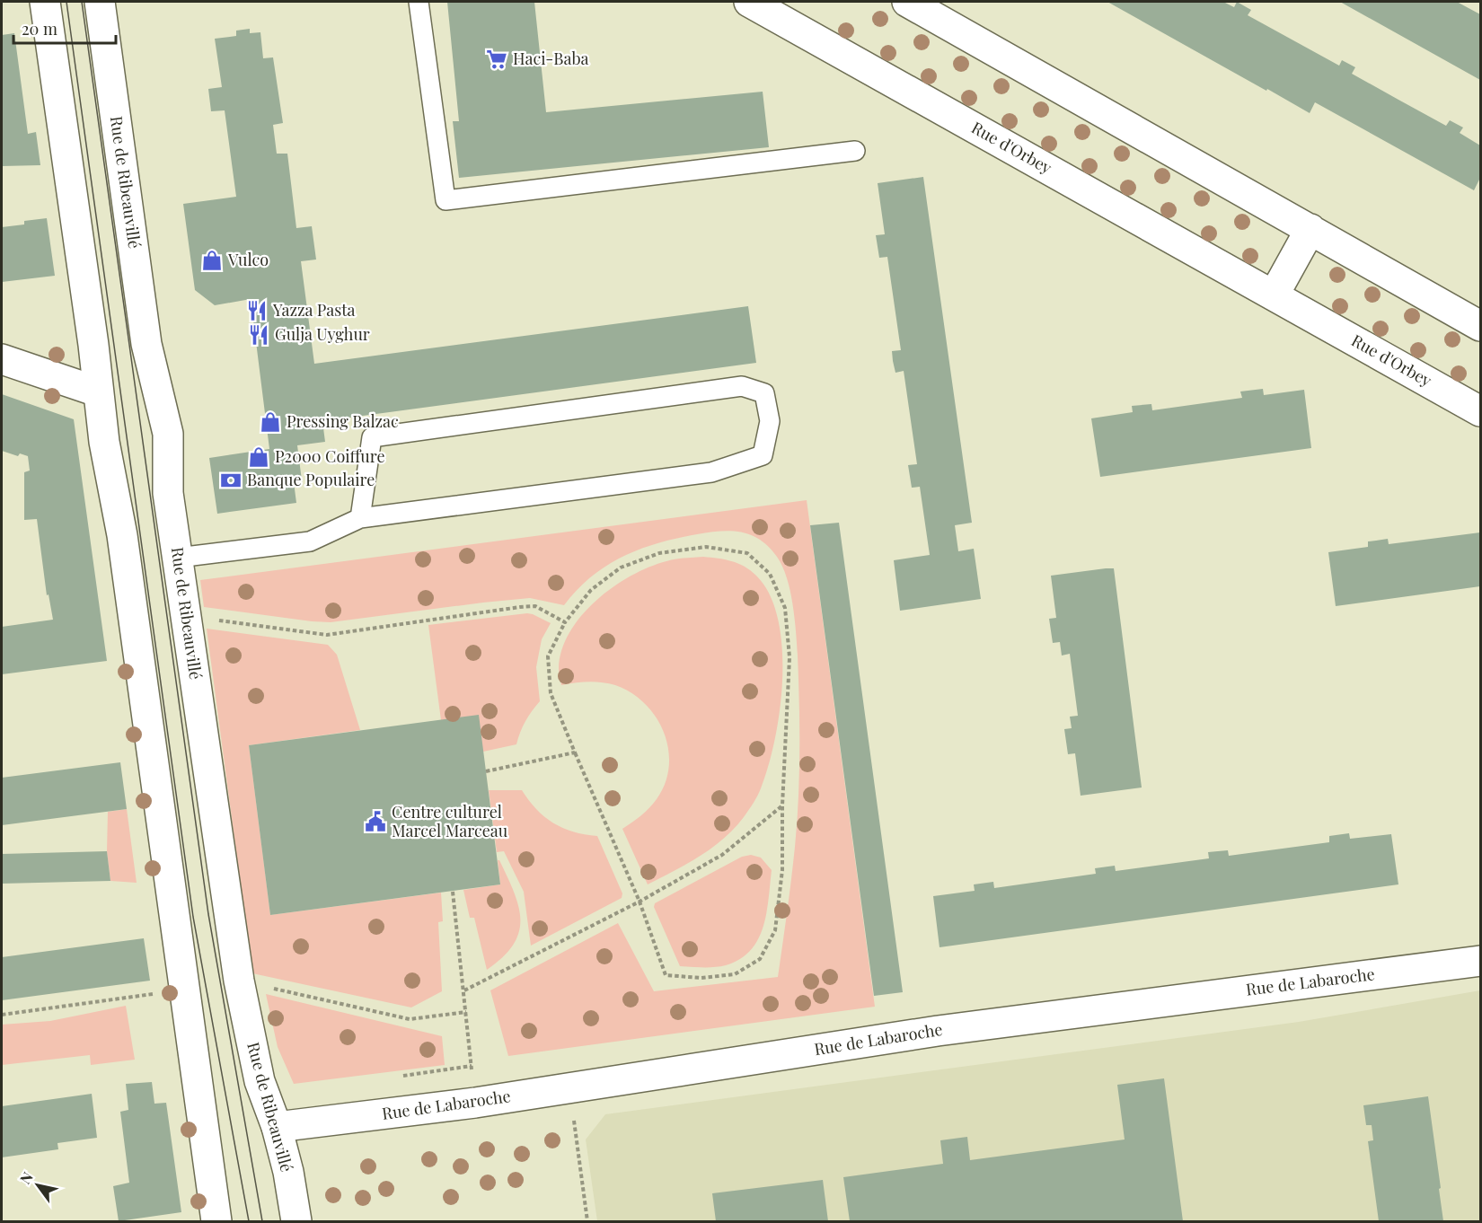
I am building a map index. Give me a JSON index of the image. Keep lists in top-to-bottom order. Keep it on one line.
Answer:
{"streets":{"street":["Rue d'Orbey","Rue de Ribeauvillé","Rue de Labaroche"]},"crossings":[["Rue de Ribeauvillé","Rue de Labaroche"]],"places":{"supermarket":["Haci-Baba"],"shop":["Vulco","Pressing Balzac","P2000 Coiffure"],"restaurant":["Yazza Pasta","Gulja Uyghur"],"bank":["Banque Populaire"],"public building":["Centre culturel Marcel Marceau"]},"scale_bar":"20 m","north":"top left"}
